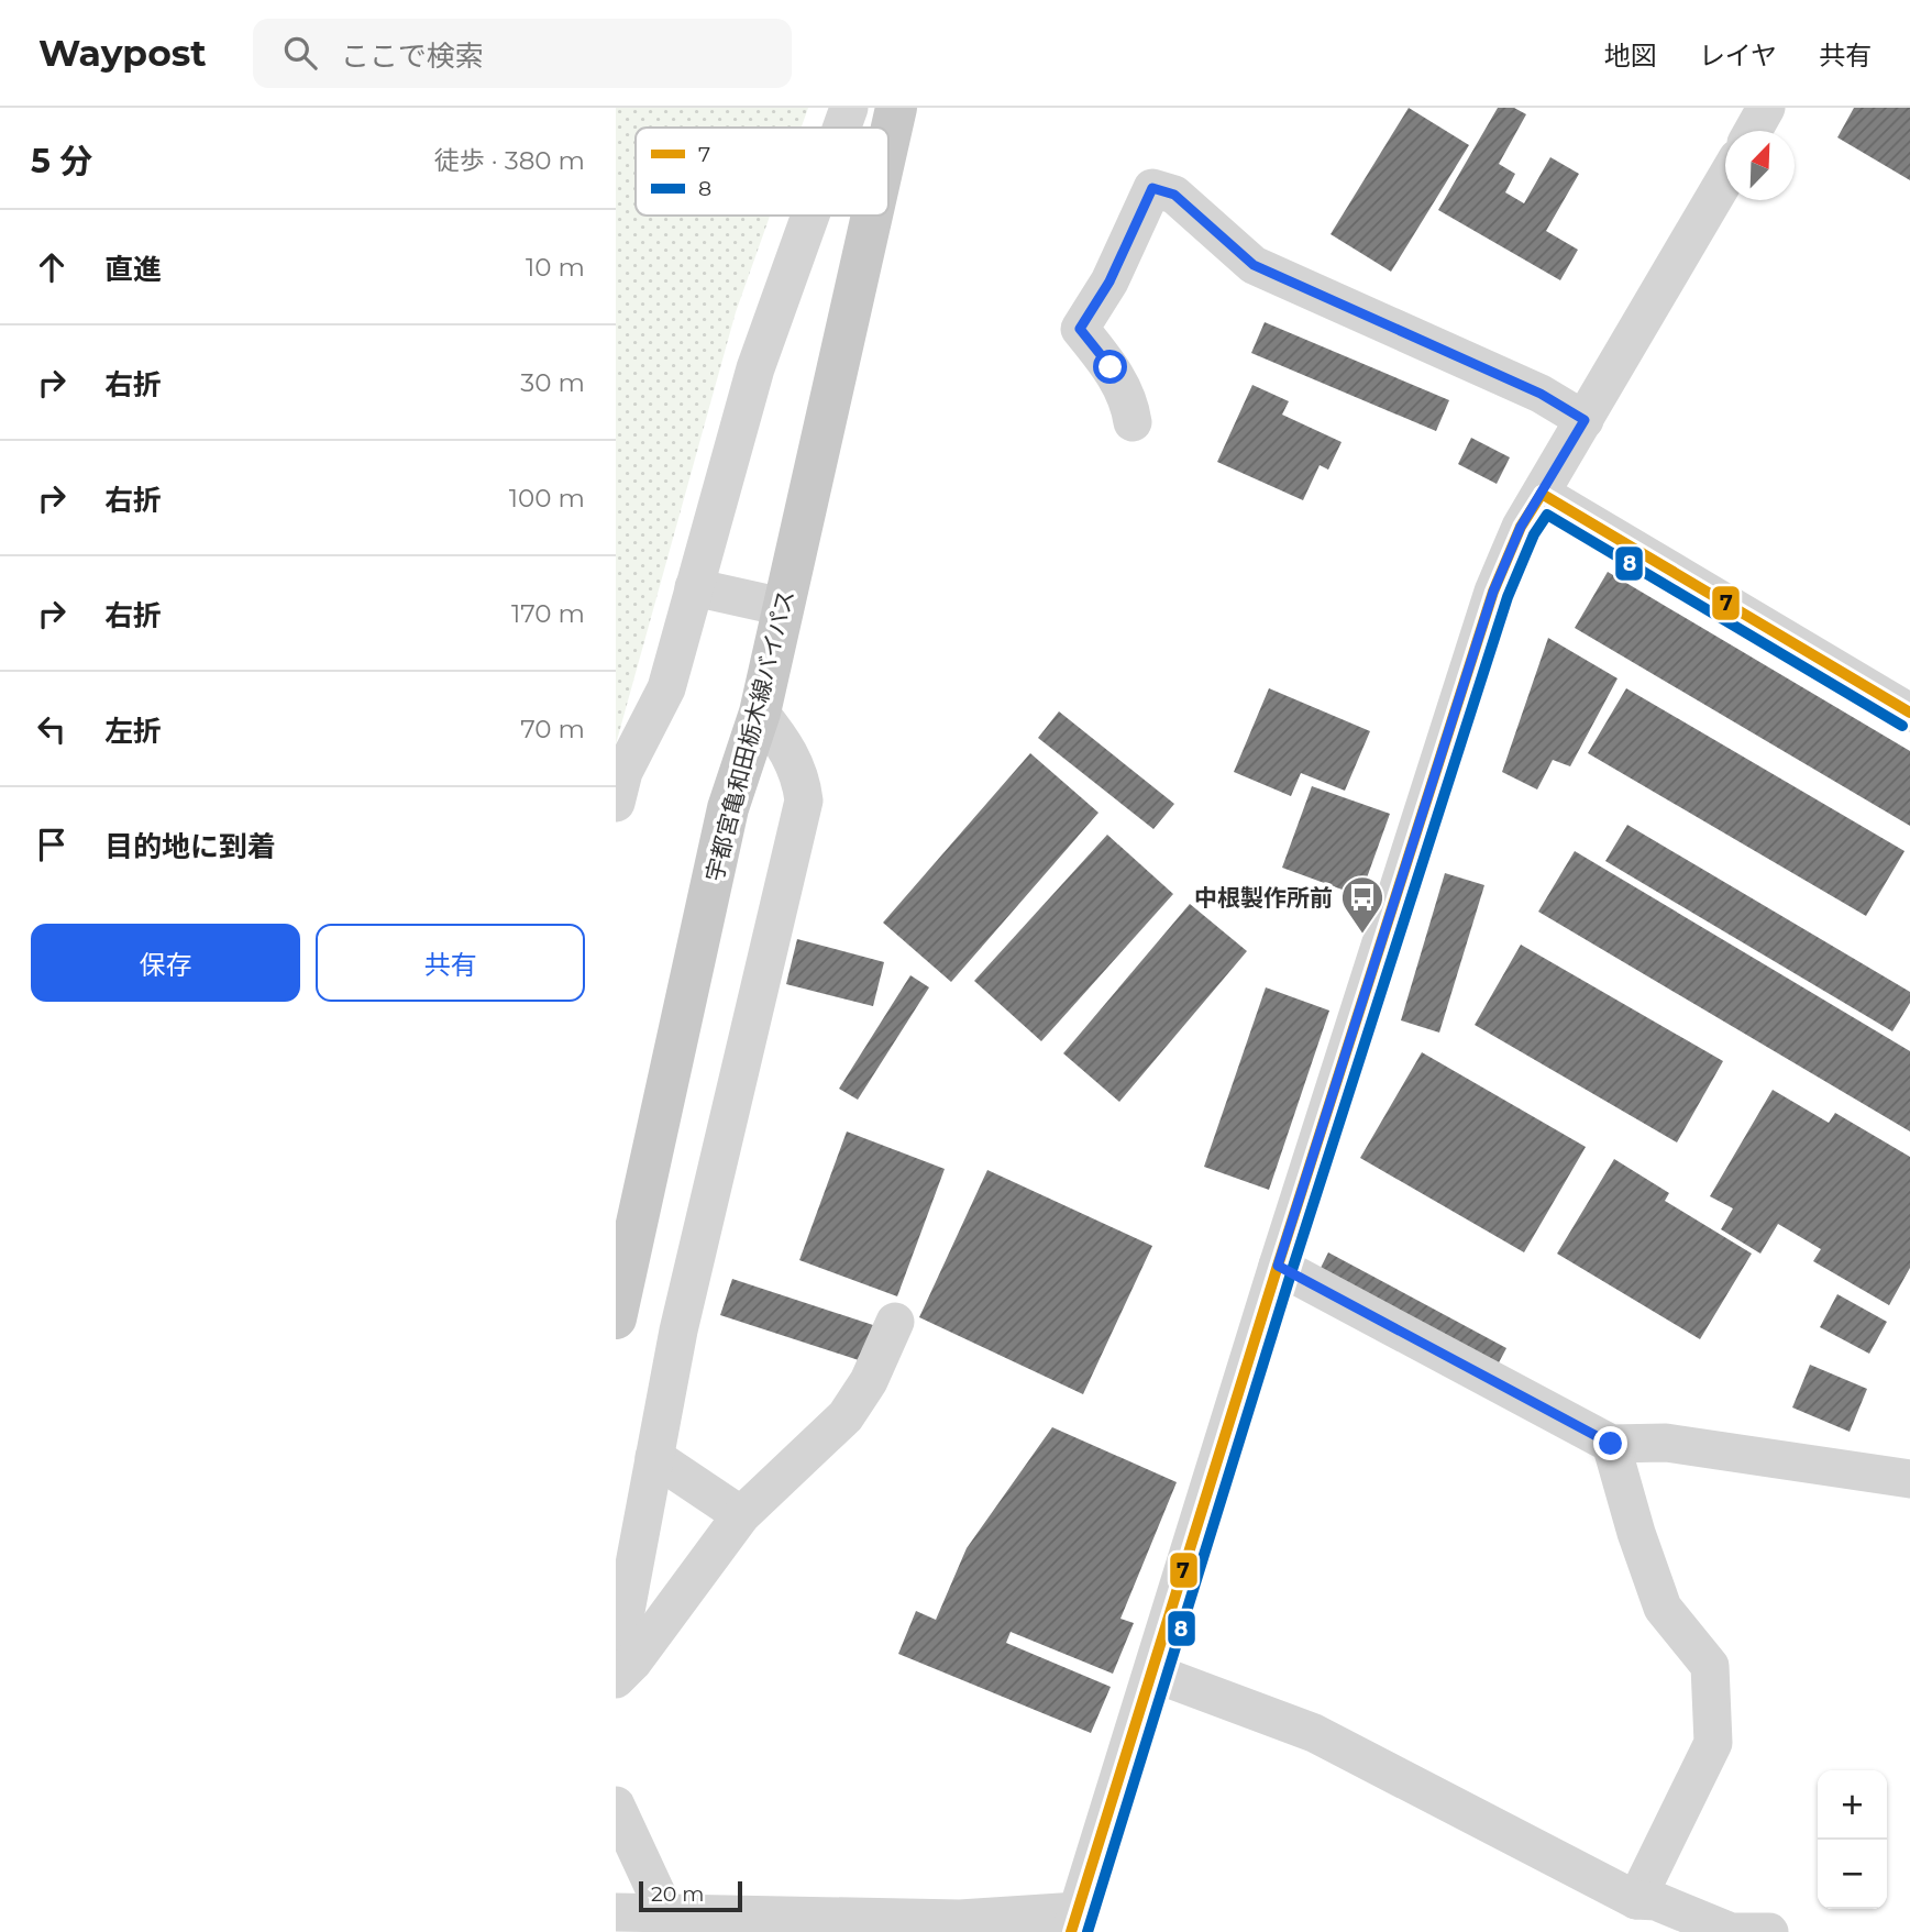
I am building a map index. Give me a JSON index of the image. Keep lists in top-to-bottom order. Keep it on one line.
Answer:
{"streets":{"main road":["宇都宮亀和田栃木線バイパス"]},"places":{"bus stop":["中根製作所前"]},"lines":["transit line 7","transit line 8"],"legend":["7","8"],"scale_bar":"20 m","north":"top right","page":{"header":"Waypost","search":"ここで検索","nav":["地図","レイヤ","共有"],"heading":["5 分","徒歩 · 380 m"],"list":[["直進","10 m"],["右折","30 m"],["右折","100 m"],["右折","170 m"],["左折","70 m"],"目的地に到着"],"buttons":["保存","共有"],"map_buttons":["+","−"],"scale":"20 m"}}
